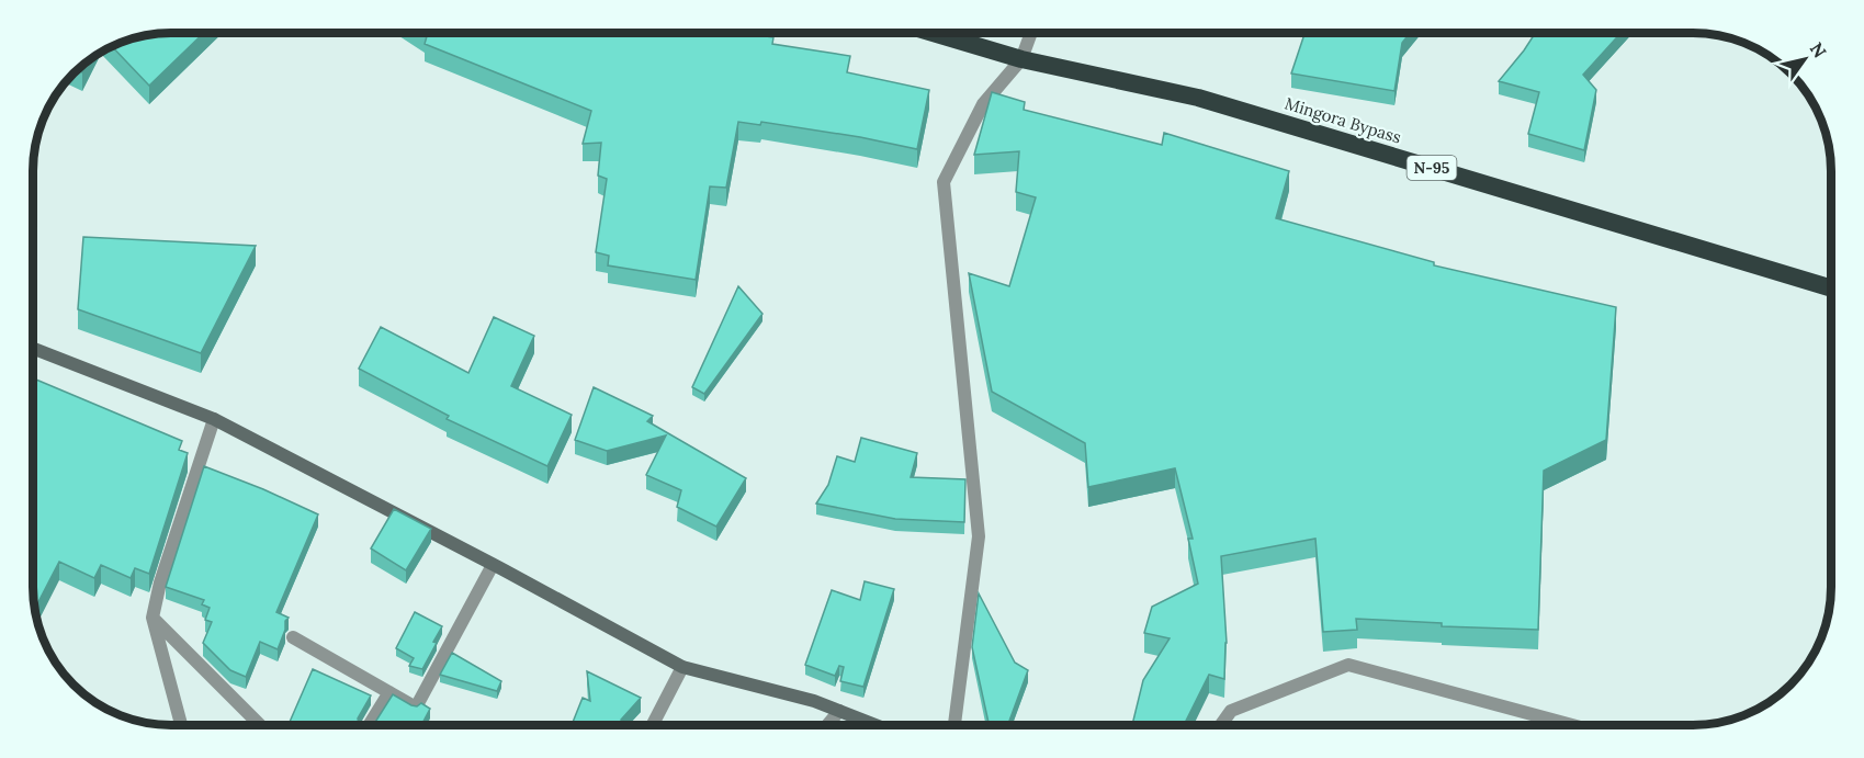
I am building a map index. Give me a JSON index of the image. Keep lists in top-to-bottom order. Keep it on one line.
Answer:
{"streets":{"highway":["Mingora Bypass","N-95"]},"north":"top right"}
